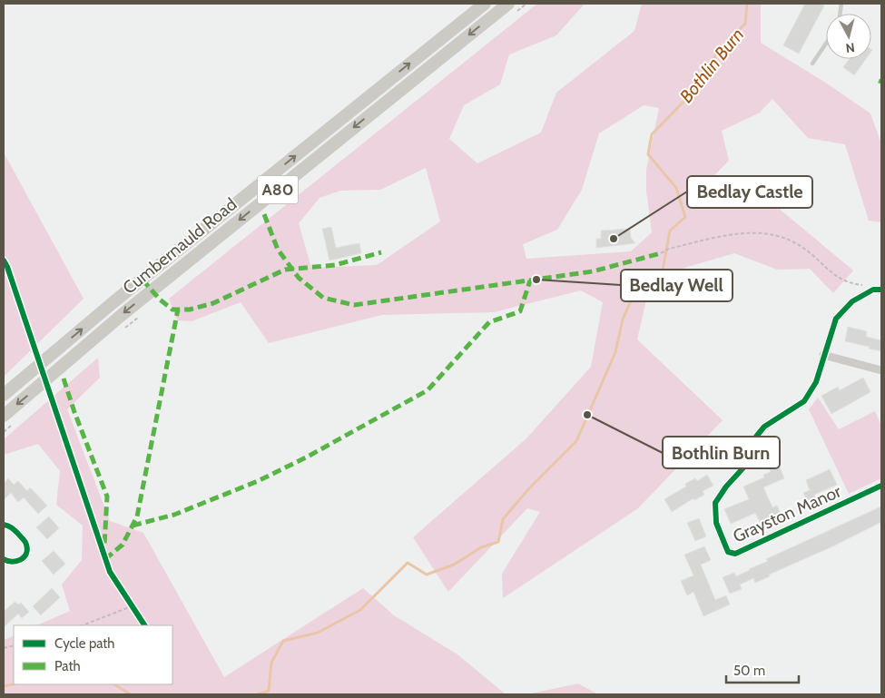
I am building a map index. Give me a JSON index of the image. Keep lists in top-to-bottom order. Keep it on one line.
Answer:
{"streets":{"main road":["A80","Cumbernauld Road"],"street":["Grayston Manor"]},"water":["Bothlin Burn"],"places":["Bedlay Castle","Bedlay Well","Bothlin Burn"],"legend":["Cycle path","Path"],"scale_bar":"50 m","north":"bottom"}
